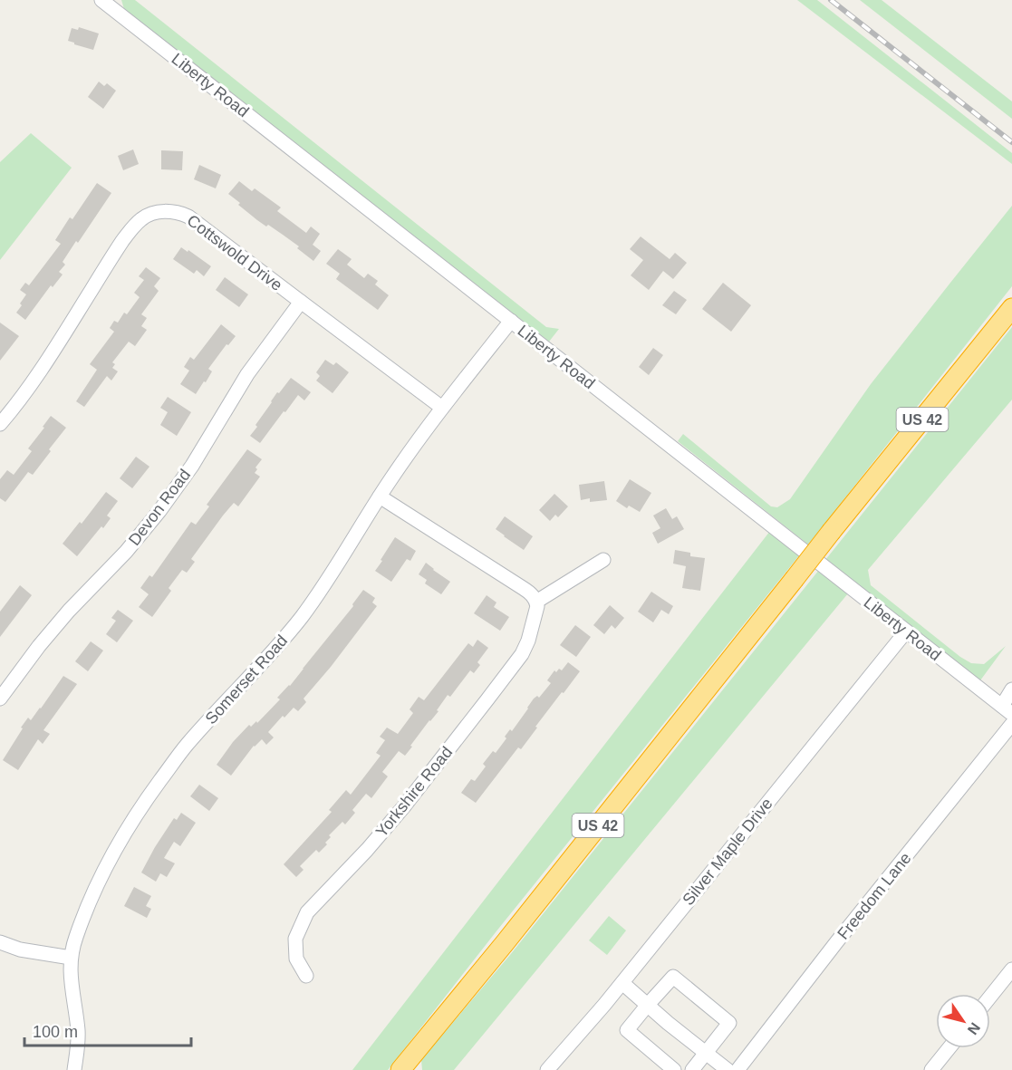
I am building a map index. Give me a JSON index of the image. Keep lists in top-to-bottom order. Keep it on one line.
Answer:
{"streets":{"highway":["US 42"],"street":["Liberty Road","Cottswold Drive","Devon Road","Somerset Road","Yorkshire Road","Silver Maple Drive","Freedom Lane"]},"crossings":[["Liberty Road","Somerset Road"],["Liberty Road","Silver Maple Drive"],["Cottswold Drive","Devon Road"],["Cottswold Drive","Somerset Road"]],"scale_bar":"100 m","north":"bottom right"}
